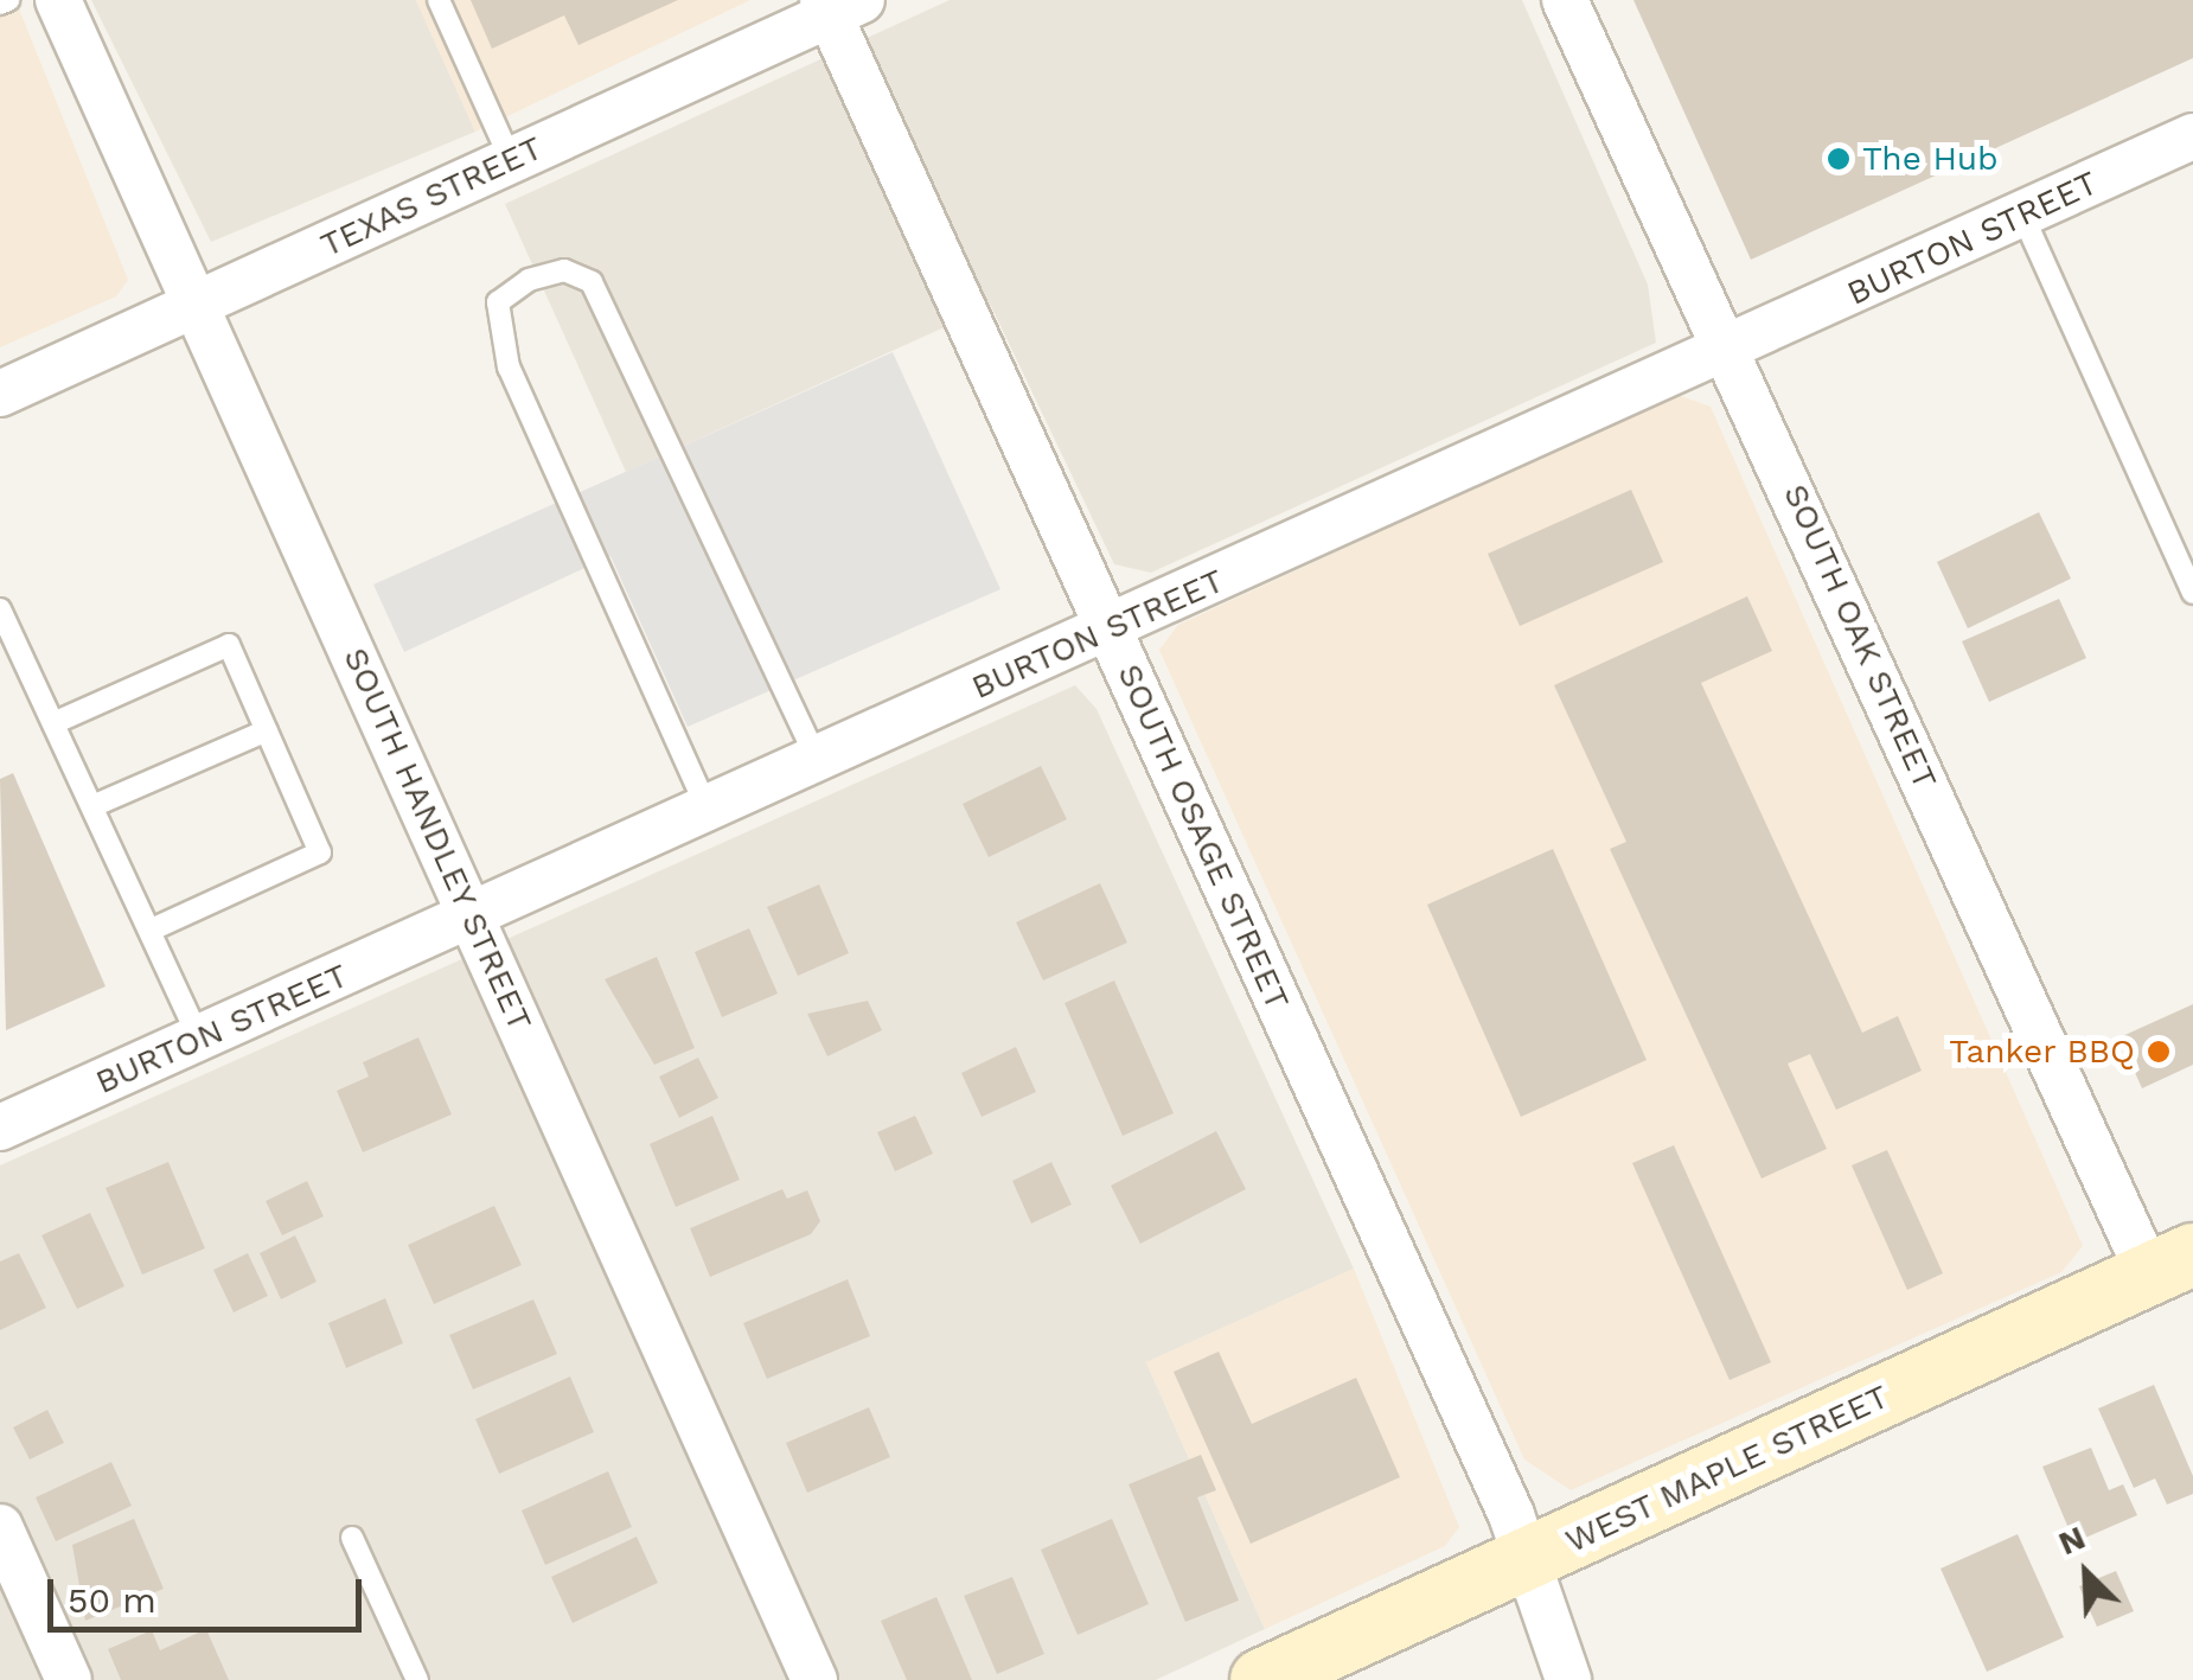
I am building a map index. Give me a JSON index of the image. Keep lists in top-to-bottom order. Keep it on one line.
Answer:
{"streets":{"street":["TEXAS STREET","BURTON STREET","SOUTH OAK STREET","SOUTH OSAGE STREET","SOUTH HANDLEY STREET","WEST MAPLE STREET"]},"crossings":[["TEXAS STREET","SOUTH OSAGE STREET"],["TEXAS STREET","SOUTH HANDLEY STREET"],["BURTON STREET","SOUTH OAK STREET"],["BURTON STREET","SOUTH OSAGE STREET"],["BURTON STREET","SOUTH HANDLEY STREET"],["SOUTH OAK STREET","WEST MAPLE STREET"],["SOUTH OSAGE STREET","WEST MAPLE STREET"]],"places":["The Hub","Tanker BBQ"],"scale_bar":"50 m","north":"top left"}
